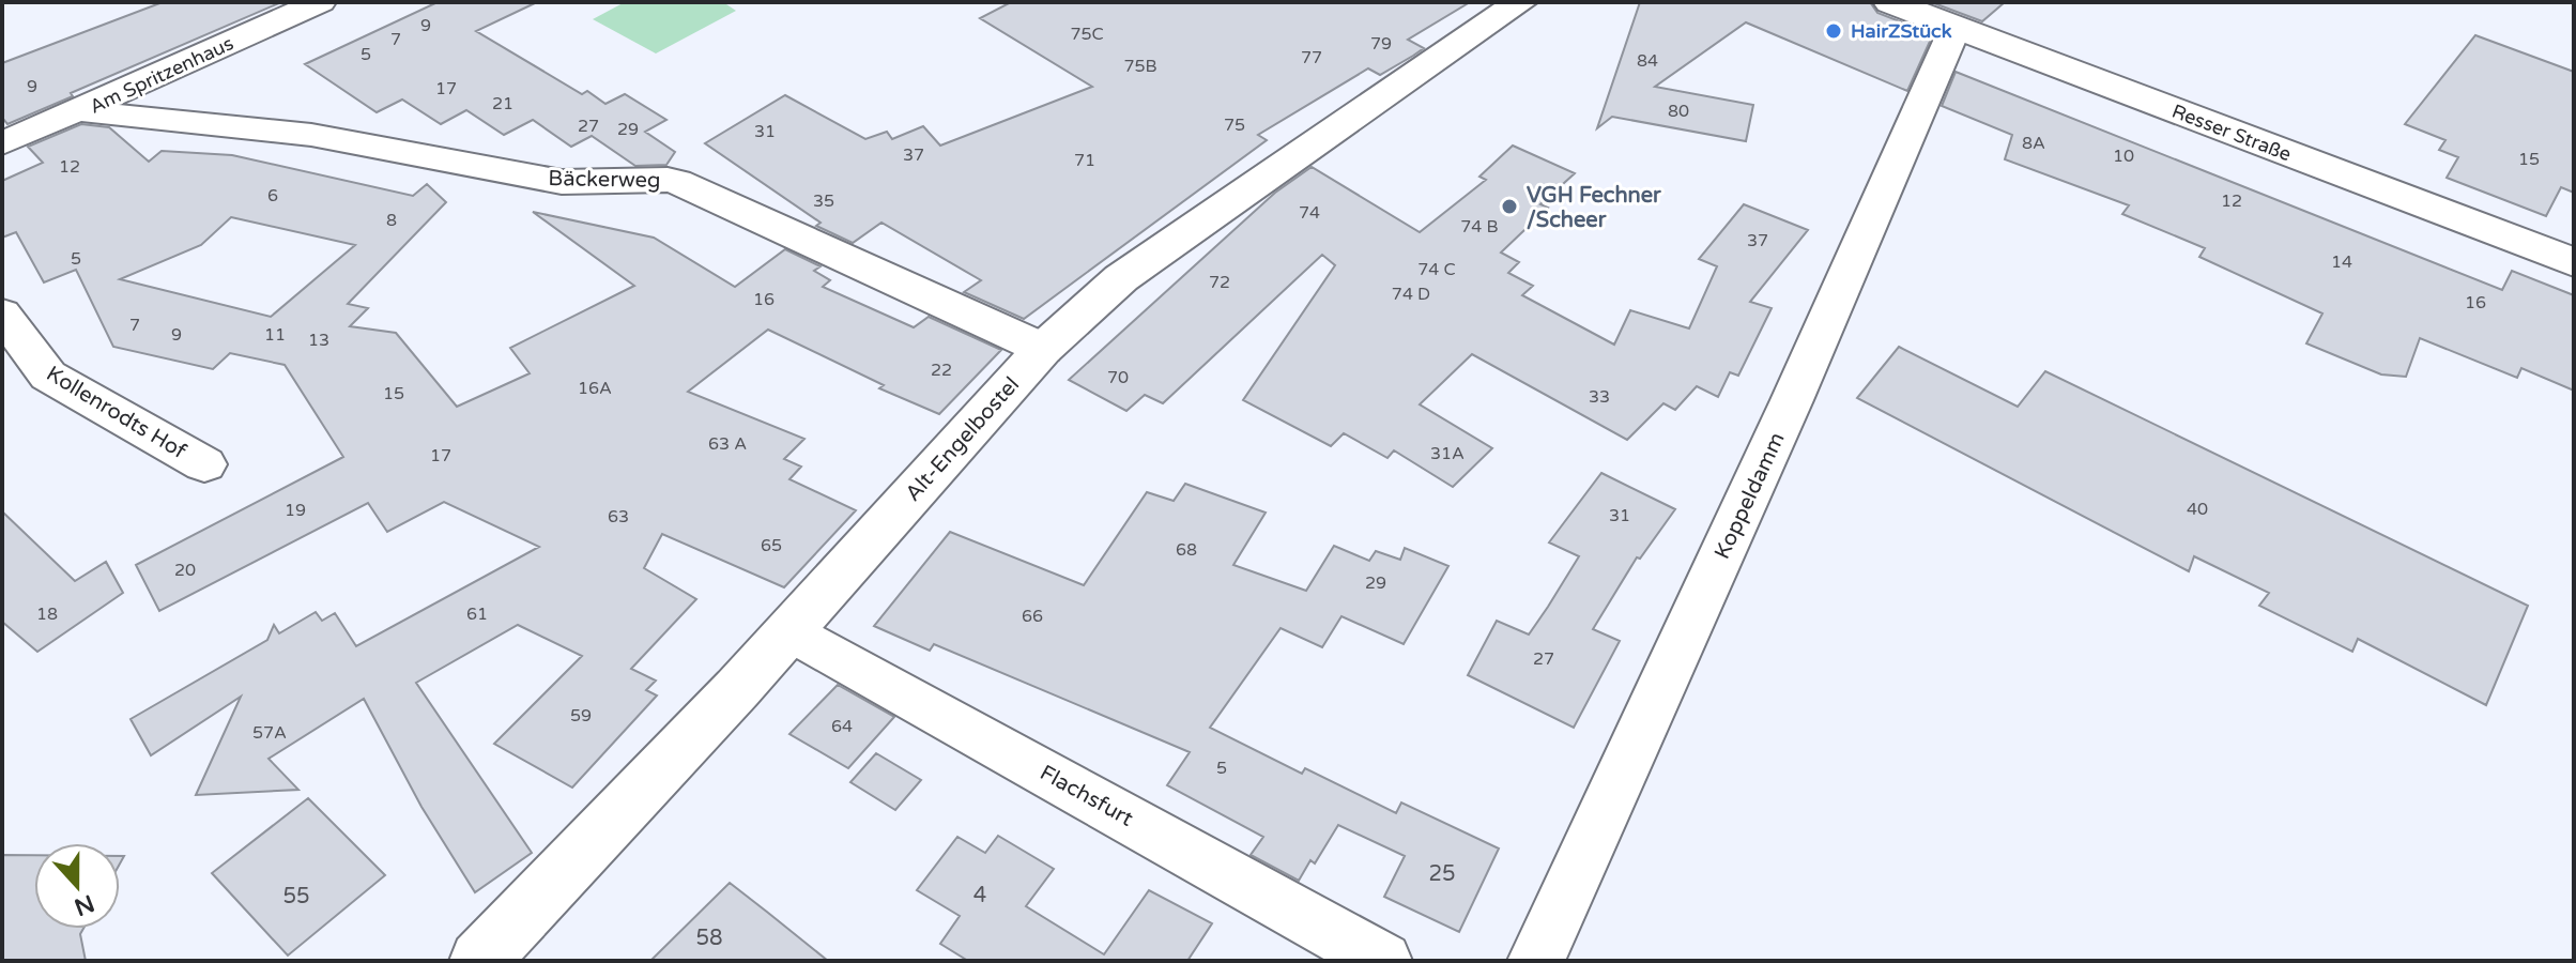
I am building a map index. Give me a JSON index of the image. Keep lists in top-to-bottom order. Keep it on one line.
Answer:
{"streets":{"street":["Am Spritzenhaus","Resser Straße","Bäckerweg","Kollenrodts Hof","Alt-Engelbostel","Koppeldamm","Flachsfurt"]},"crossings":[["Am Spritzenhaus","Bäckerweg"],["Resser Straße","Koppeldamm"],["Bäckerweg","Alt-Engelbostel"],["Alt-Engelbostel","Flachsfurt"]],"places":["HairZStück","VGH Fechner /Scheer"],"house_numbers":["9","75C","7","79","5","77","84","75B","9","17","21","80","75","27","29","31","8A","37","10","15","71","12","6","35","12","74","8","74 B","37","5","14","74 C","72","74 D","16","16","7","9","11","13","22","70","16A","15","33","63 A","31A","17","40","19","31","63","65","68","20","29","18","61","66","27","59","64","57A","5","25","4","55","58"],"north":"bottom"}
